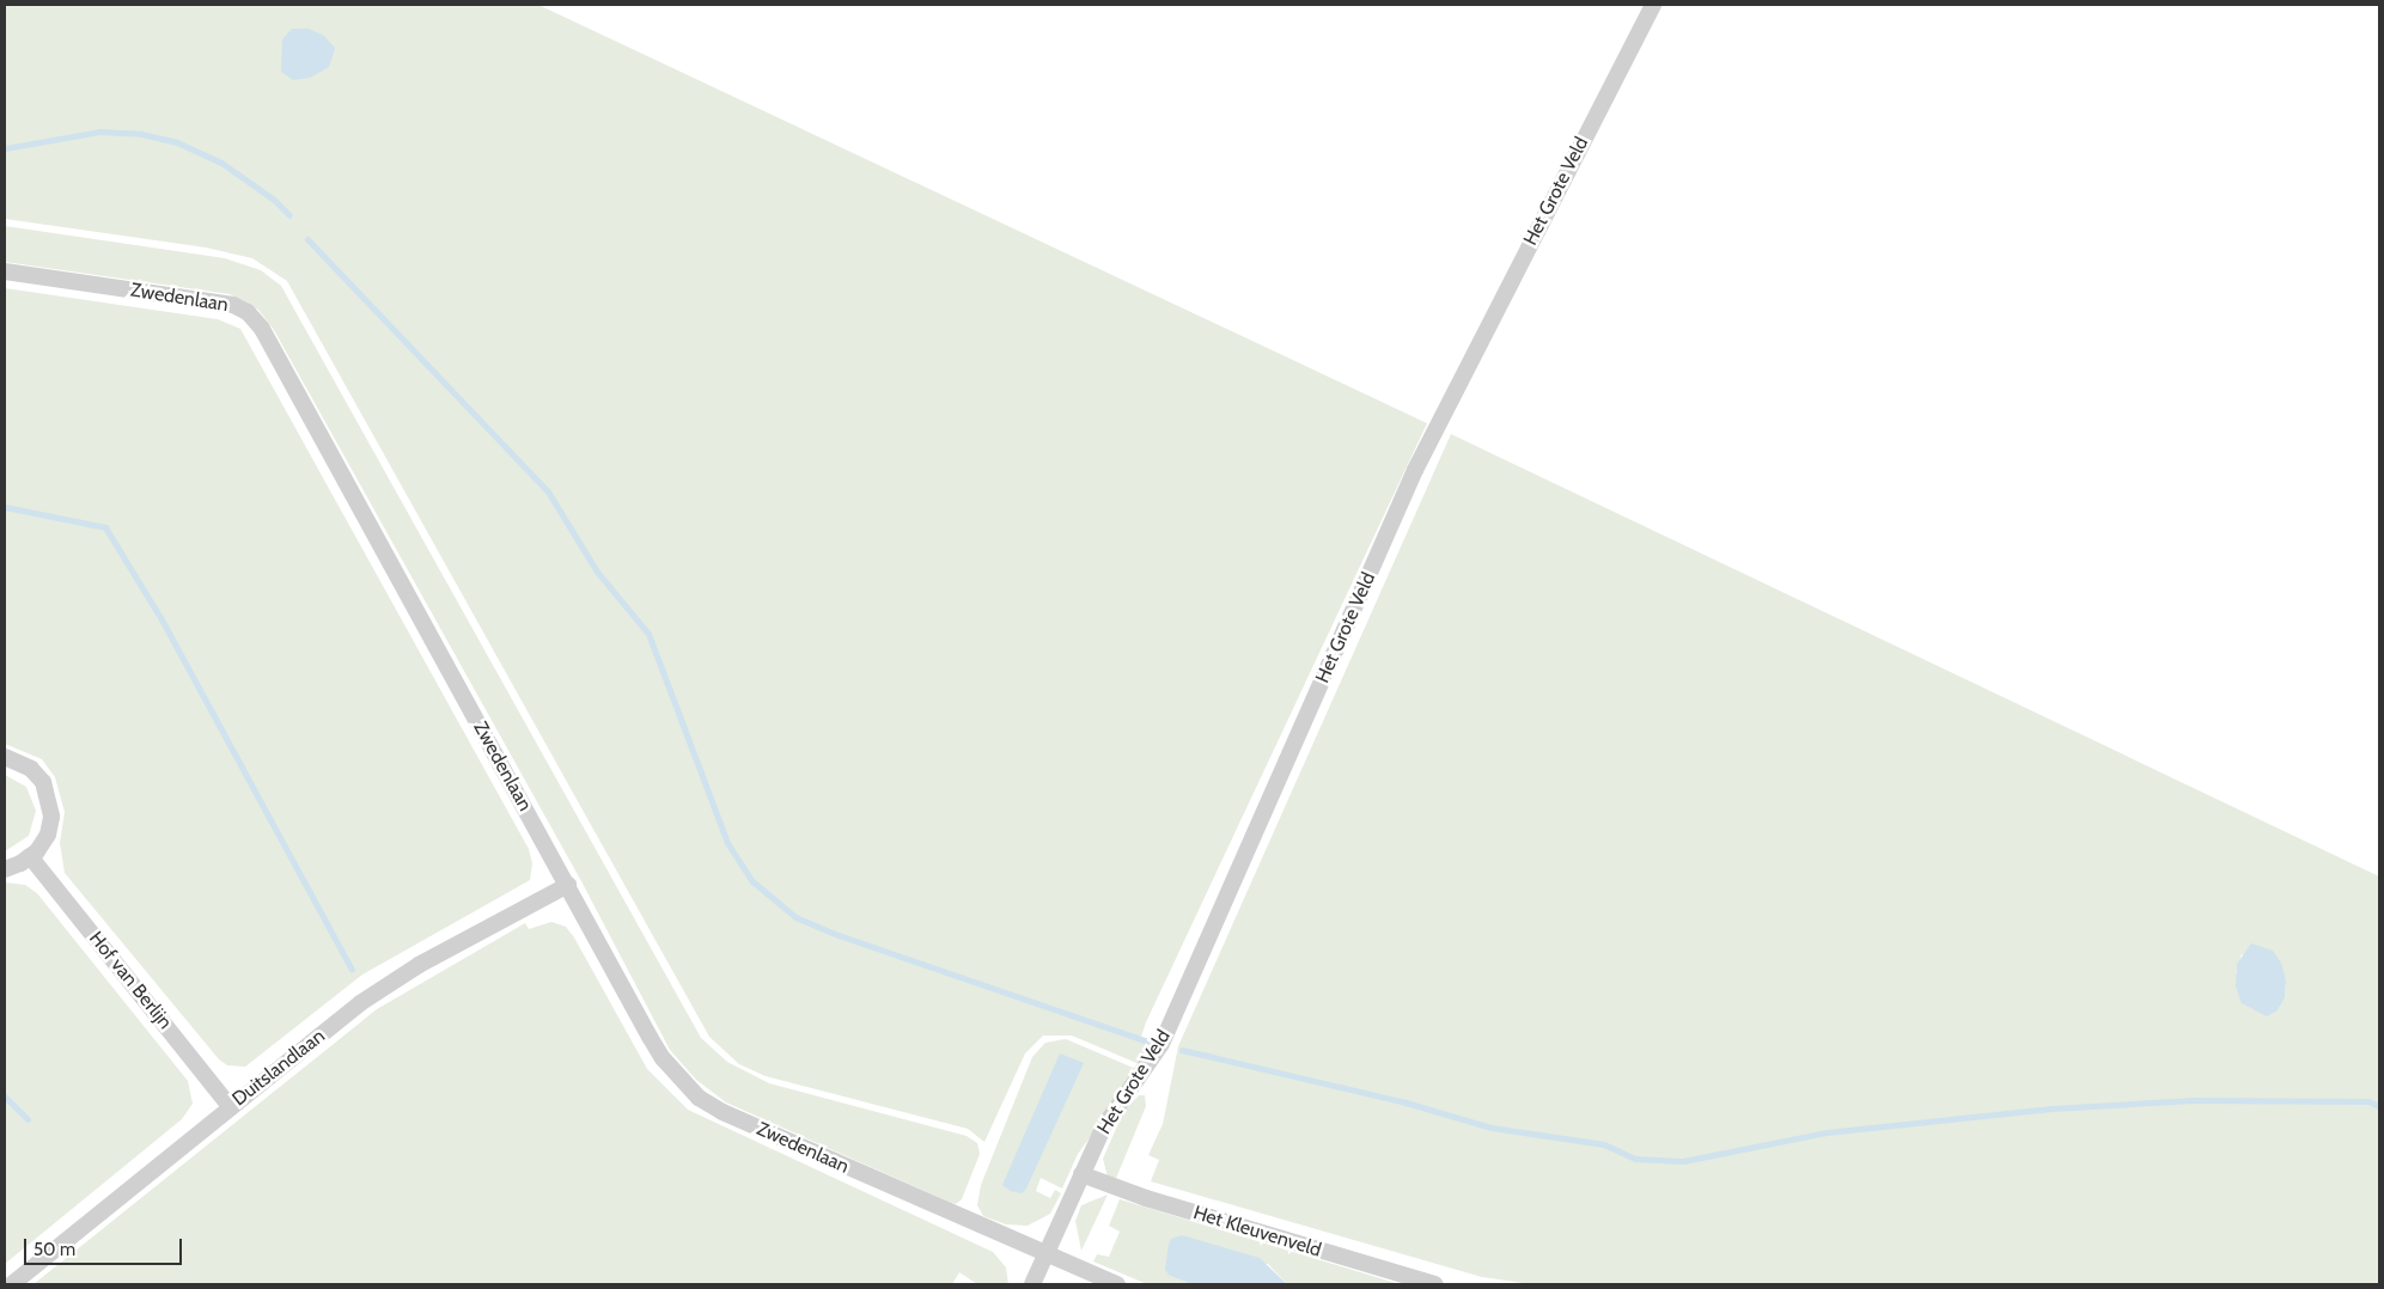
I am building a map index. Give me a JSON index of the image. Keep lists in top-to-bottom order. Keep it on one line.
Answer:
{"streets":{"street":["Het Grote Veld","Zwedenlaan","Hof van Berlijn","Duitslandlaan","Het Kleuvenveld"]},"crossings":[["Het Grote Veld","Zwedenlaan"],["Het Grote Veld","Het Kleuvenveld"],["Zwedenlaan","Duitslandlaan"],["Hof van Berlijn","Duitslandlaan"]],"scale_bar":"50 m"}
